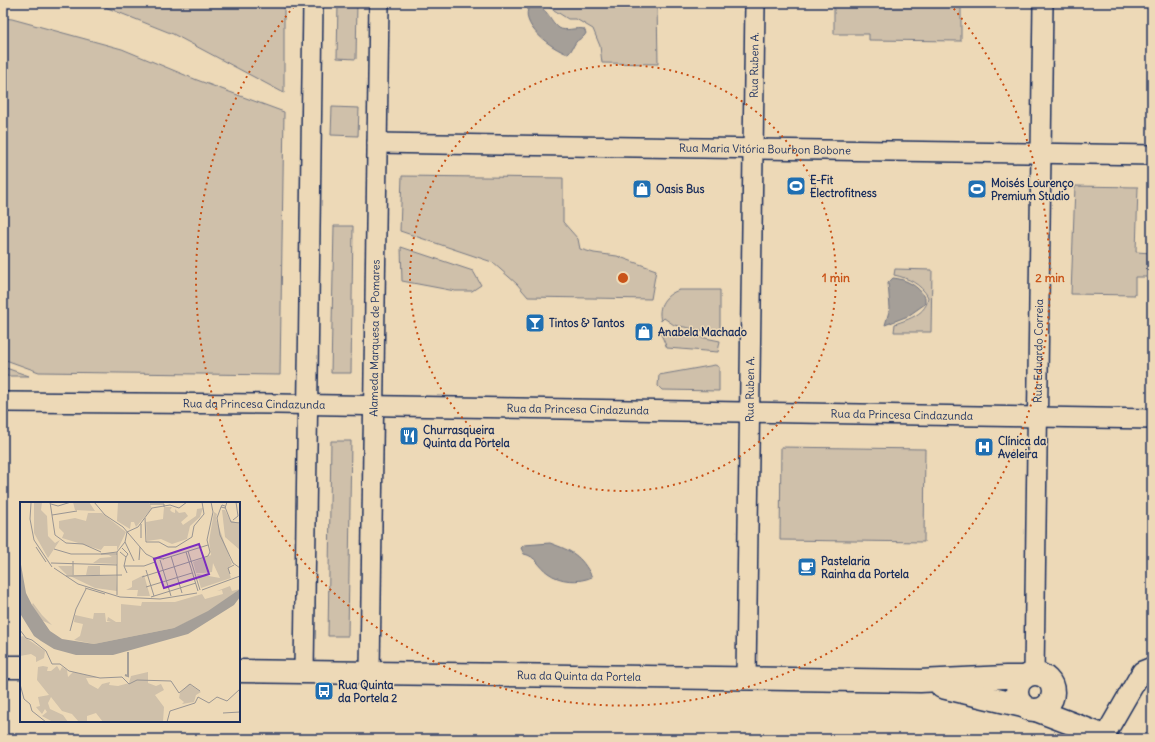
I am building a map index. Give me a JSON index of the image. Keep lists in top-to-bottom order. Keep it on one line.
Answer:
{"streets":{"street":["Rua Ruben A.","Rua Maria Vitória Bourbon Bobone","Alameda Marquesa de Pomares","Rua Eduardo Correia","Rua da Princesa Cindazunda","Rua da Quinta da Portela"]},"crossings":[["Rua Ruben A.","Rua Maria Vitória Bourbon Bobone"],["Rua Ruben A.","Rua da Princesa Cindazunda"],["Rua Ruben A.","Rua da Quinta da Portela"],["Rua Maria Vitória Bourbon Bobone","Alameda Marquesa de Pomares"],["Rua Maria Vitória Bourbon Bobone","Rua Eduardo Correia"],["Alameda Marquesa de Pomares","Rua da Princesa Cindazunda"],["Alameda Marquesa de Pomares","Rua da Quinta da Portela"],["Rua Eduardo Correia","Rua da Princesa Cindazunda"],["Rua Eduardo Correia","Rua da Quinta da Portela"]],"places":{"sports":["E-Fit Electrofitness","Moisés Lourenço Premium Studio"],"shop":["Oasis Bus","Anabela Machado"],"bar":["Tintos & Tantos"],"restaurant":["Churrasqueira Quinta da Portela"],"hospital":["Clínica da Aveleira"],"cafe":["Pastelaria Rainha da Portela"],"bus stop":["Rua Quinta da Portela 2"]},"rings":["1 min","2 min"]}
